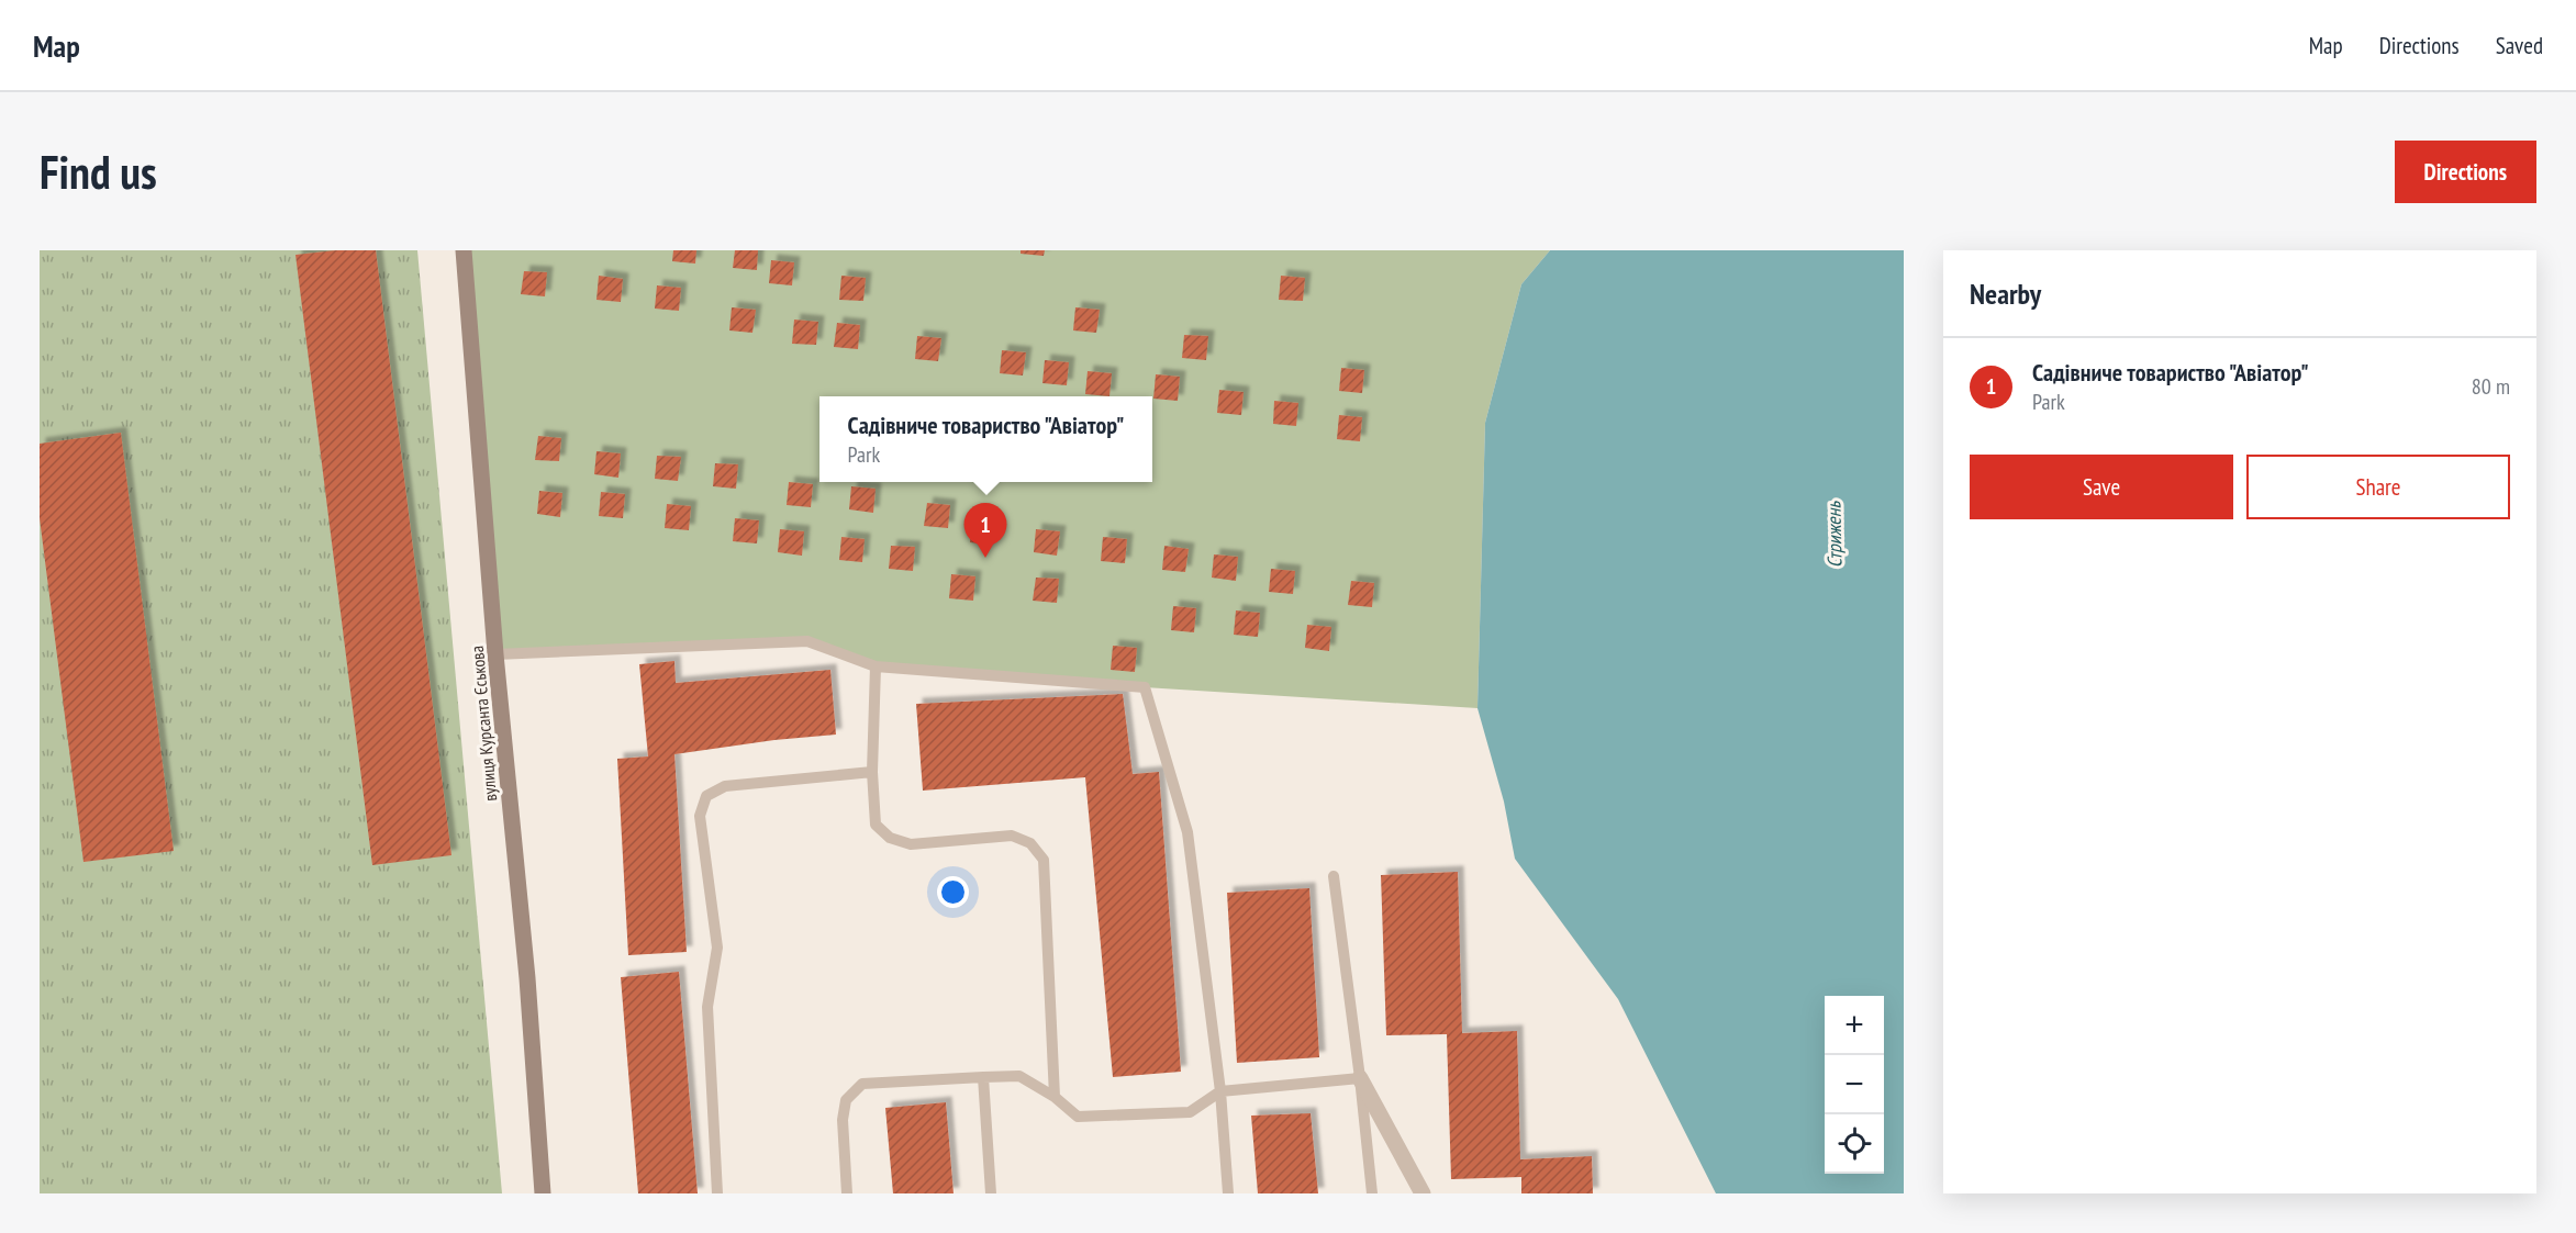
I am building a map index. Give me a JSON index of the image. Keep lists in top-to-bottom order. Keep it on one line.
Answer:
{"streets":{"street":["вулиця Курсанта Єськова"]},"water":["Стрижень"],"page":{"header":"Map","nav":["Map","Directions","Saved"],"buttons":["Directions",["Save","Share"]],"title":"Find us","heading":"Nearby","list":[{"mark":"1","name":"Садівниче товариство \"Авіатор\"","note":"Park","value":"80 m"}],"popup":["Садівниче товариство \"Авіатор\"","Park"],"pins":"1","map_buttons":["+","−"]}}
